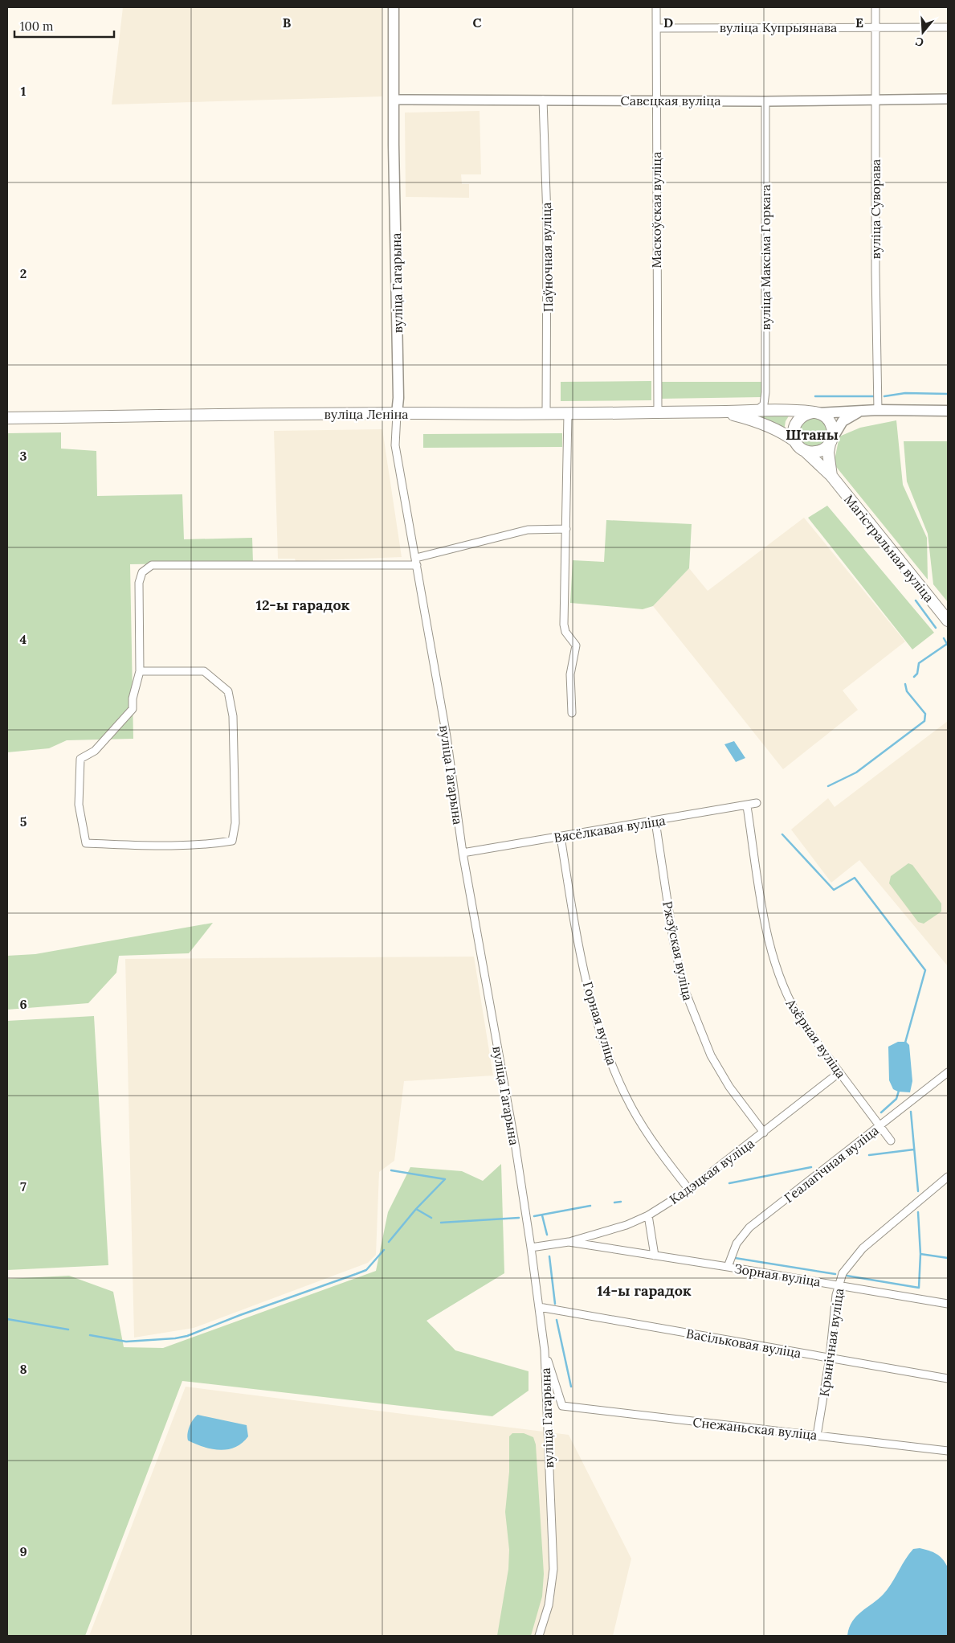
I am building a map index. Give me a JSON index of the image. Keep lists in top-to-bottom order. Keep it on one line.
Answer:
{"streets":{"main road":["вуліца Гагарына","вуліца Леніна","Магістральная вуліца"],"street":["вуліца Купрыянава","Савецкая вуліца","вуліца Суворава","Маскоўская вуліца","Паўночная вуліца","вуліца Максіма Горкага","Вясёлкавая вуліца","Ржэўская вуліца","Горная вуліца","Азёрная вуліца","Геалагічная вуліца","Кадэцкая вуліца","Зорная вуліца","Крынічная вуліца","Васільковая вуліца","Снежаньская вуліца"]},"crossings":[["вуліца Купрыянава","вуліца Суворава"],["вуліца Купрыянава","Маскоўская вуліца"],["Савецкая вуліца","вуліца Суворава"],["Савецкая вуліца","Маскоўская вуліца"],["Савецкая вуліца","Паўночная вуліца"],["Савецкая вуліца","вуліца Максіма Горкага"],["Савецкая вуліца","вуліца Гагарына"],["вуліца Суворава","вуліца Леніна"],["Маскоўская вуліца","вуліца Леніна"],["Паўночная вуліца","вуліца Леніна"],["вуліца Максіма Горкага","вуліца Леніна"],["вуліца Гагарына","вуліца Леніна"],["вуліца Гагарына","Вясёлкавая вуліца"],["вуліца Гагарына","Зорная вуліца"],["вуліца Гагарына","Васільковая вуліца"],["вуліца Гагарына","Снежаньская вуліца"],["вуліца Леніна","Магістральная вуліца"],["Вясёлкавая вуліца","Ржэўская вуліца"],["Вясёлкавая вуліца","Горная вуліца"],["Вясёлкавая вуліца","Азёрная вуліца"],["Ржэўская вуліца","Кадэцкая вуліца"],["Горная вуліца","Кадэцкая вуліца"],["Азёрная вуліца","Геалагічная вуліца"],["Азёрная вуліца","Кадэцкая вуліца"],["Геалагічная вуліца","Зорная вуліца"],["Кадэцкая вуліца","Зорная вуліца"],["Зорная вуліца","Крынічная вуліца"],["Крынічная вуліца","Васільковая вуліца"],["Крынічная вуліца","Снежаньская вуліца"]],"districts":["Штаны","12-ы гарадок","14-ы гарадок"],"scale_bar":"100 m","north":"bottom","grid":{"columns":["B","C","D","E"],"rows":["1","2","3","4","5","6","7","8","9"]}}
